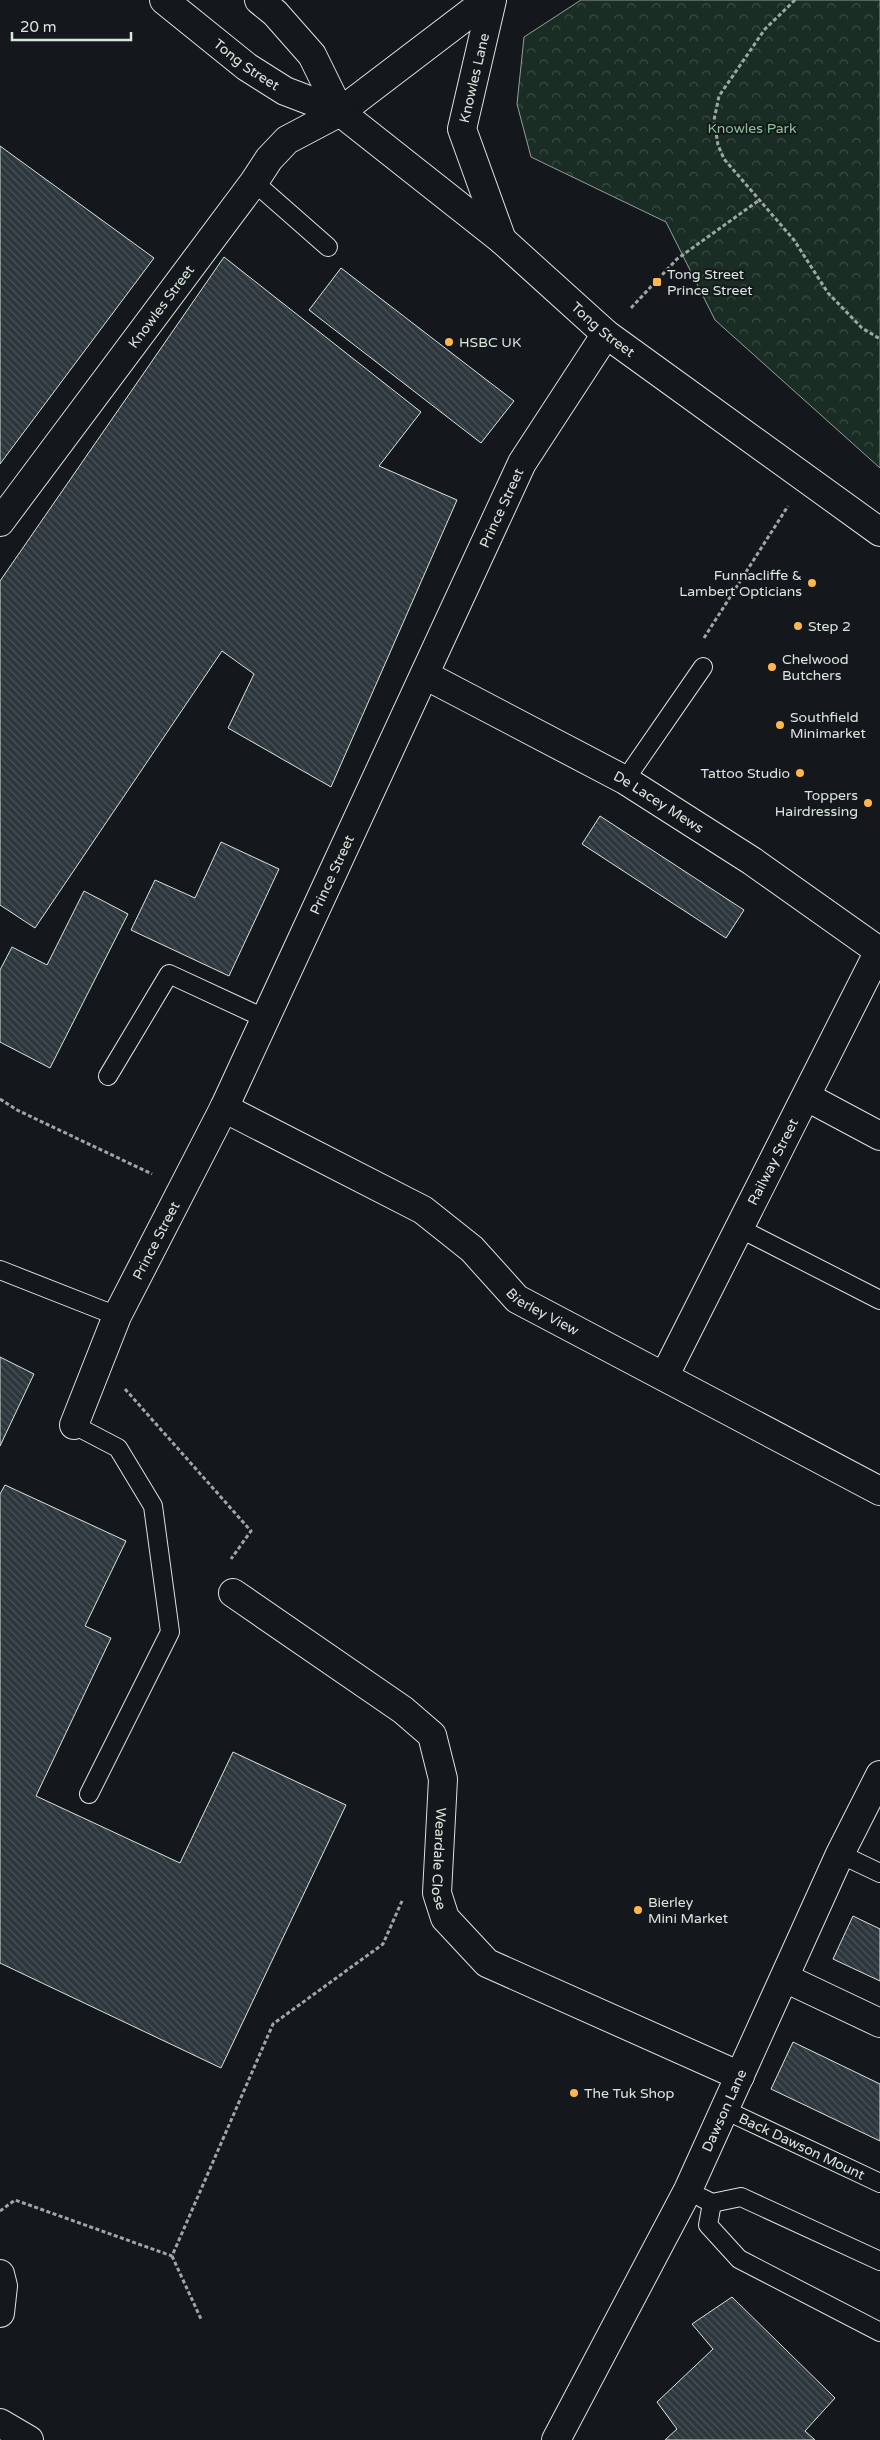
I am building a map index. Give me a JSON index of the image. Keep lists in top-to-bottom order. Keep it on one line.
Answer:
{"streets":{"main road":["Tong Street","Knowles Lane","Knowles Street","Prince Street","De Lacey Mews","Railway Street","Bierley View","Weardale Close","Dawson Lane"],"lane":["Back Dawson Mount"]},"crossings":[["Tong Street","Knowles Lane"],["Tong Street","Knowles Street"],["Tong Street","Prince Street"],["Knowles Lane","Knowles Street"],["Prince Street","De Lacey Mews"],["Prince Street","Bierley View"],["De Lacey Mews","Railway Street"],["Railway Street","Bierley View"],["Weardale Close","Dawson Lane"],["Dawson Lane","Back Dawson Mount"]],"parks":["Knowles Park"],"places":{"transit":["Tong Street Prince Street"],"other":["HSBC UK","Funnacliffe & Lambert Opticians","Step 2","Chelwood Butchers","Southfield Minimarket","Tattoo Studio","Toppers Hairdressing","Bierley Mini Market","The Tuk Shop"]},"scale_bar":"20 m"}
